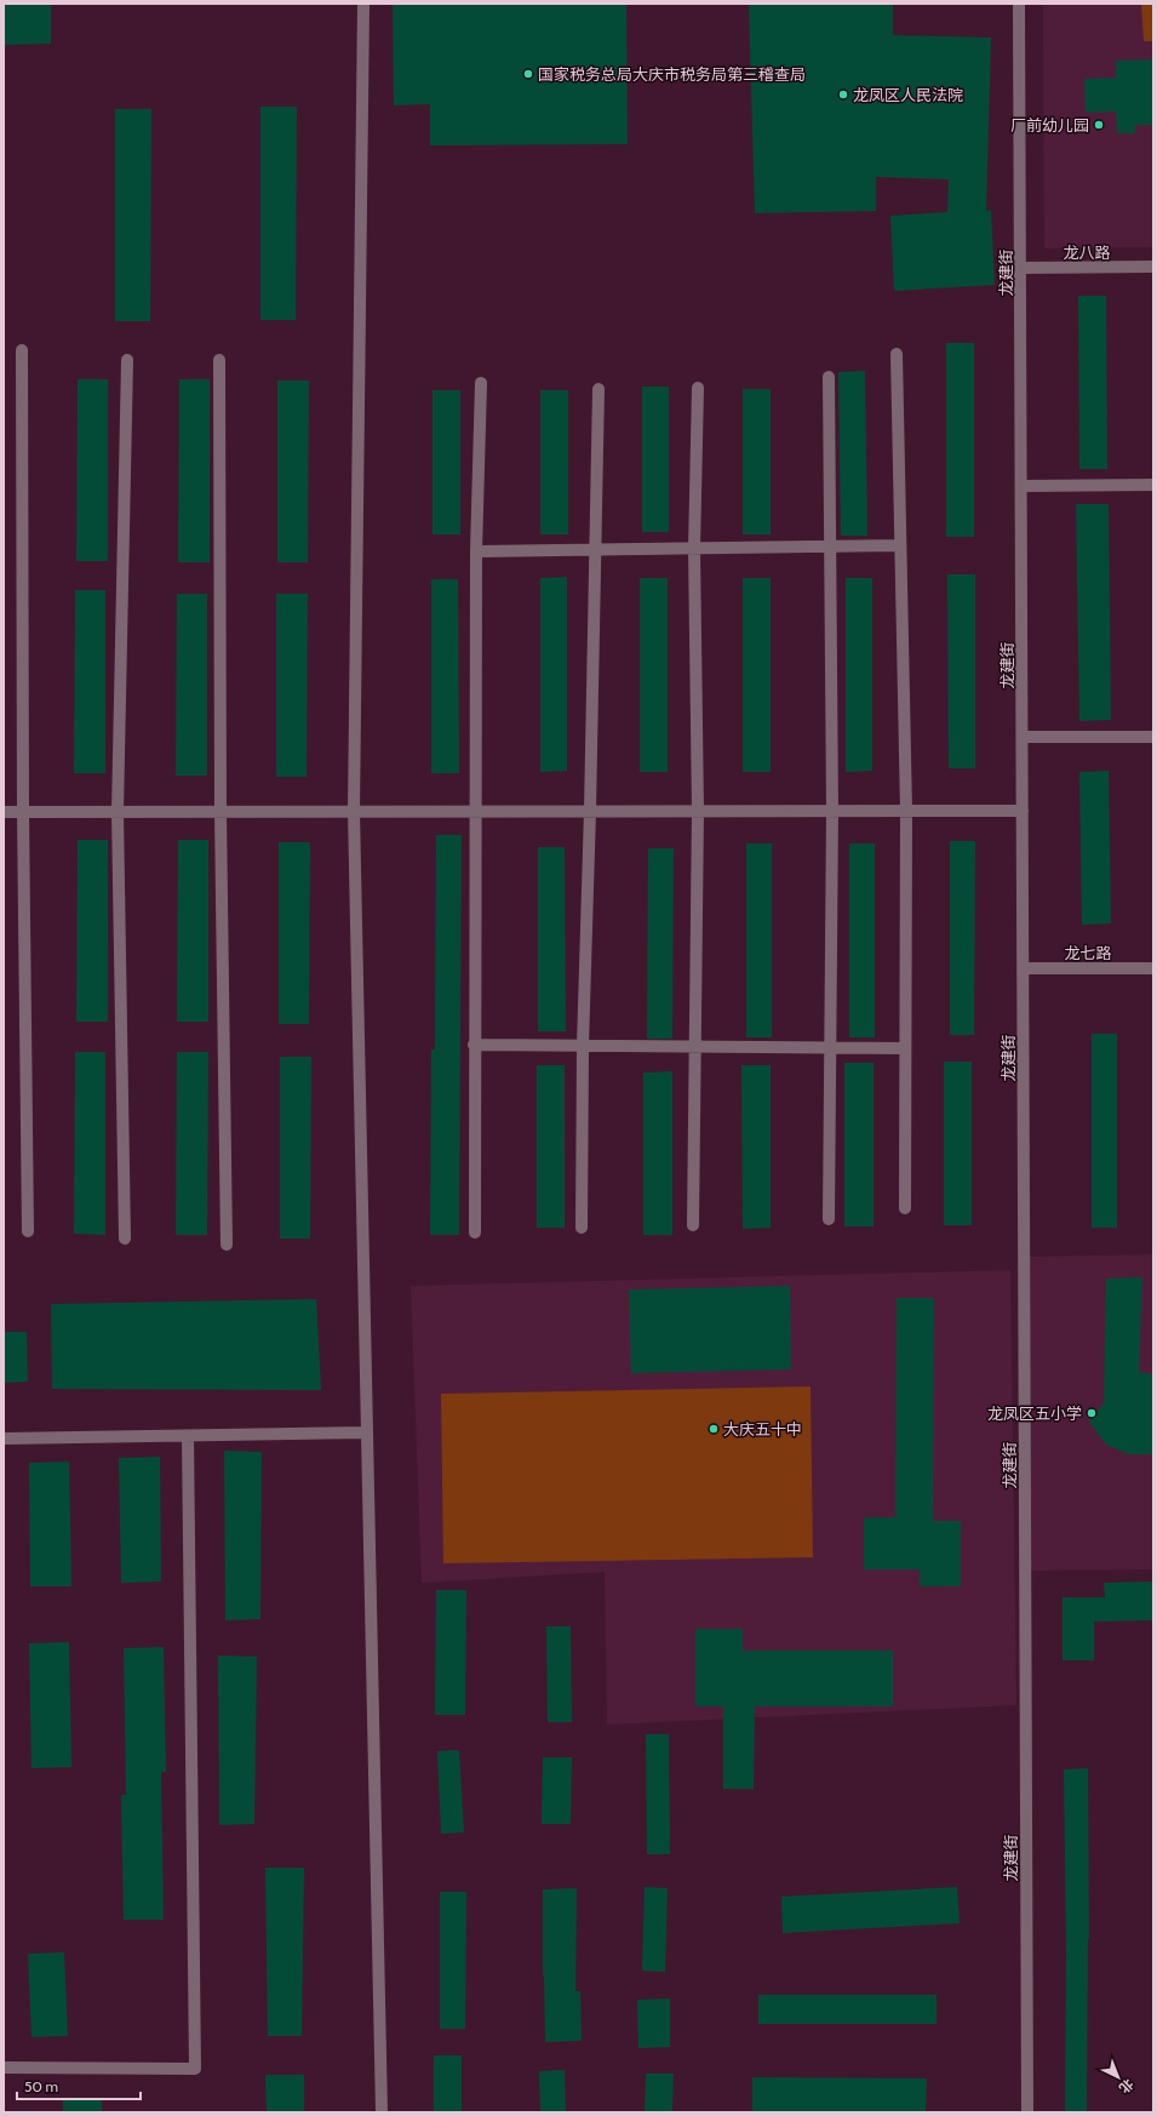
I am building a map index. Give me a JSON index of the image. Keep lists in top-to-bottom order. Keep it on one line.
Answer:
{"streets":{"street":["龙八路","龙建街","龙七路"]},"crossings":[["龙八路","龙建街"],["龙建街","龙七路"]],"places":["国家税务总局大庆市税务局第三稽查局","龙凤区人民法院","厂前幼儿园","龙凤区五小学","大庆五十中"],"scale_bar":"50 m","north":"bottom right"}
